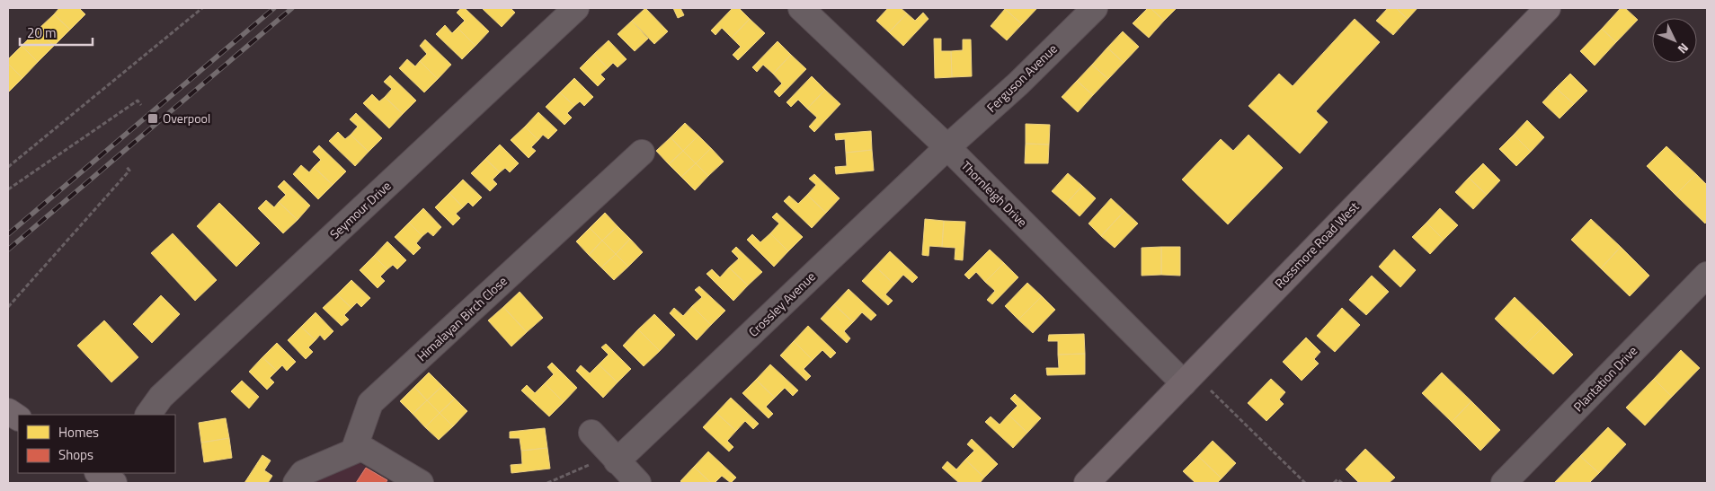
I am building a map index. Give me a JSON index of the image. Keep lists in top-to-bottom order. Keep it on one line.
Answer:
{"streets":{"main road":["Rossmore Road West"],"street":["Ferguson Avenue","Thornleigh Drive","Seymour Drive","Crossley Avenue","Himalayan Birch Close","Plantation Drive"]},"crossings":[["Ferguson Avenue","Thornleigh Drive"],["Ferguson Avenue","Crossley Avenue"],["Thornleigh Drive","Rossmore Road West"],["Thornleigh Drive","Crossley Avenue"]],"places":{"transit":["Overpool"]},"legend":["Homes","Shops"],"scale_bar":"20 m","north":"bottom right"}
